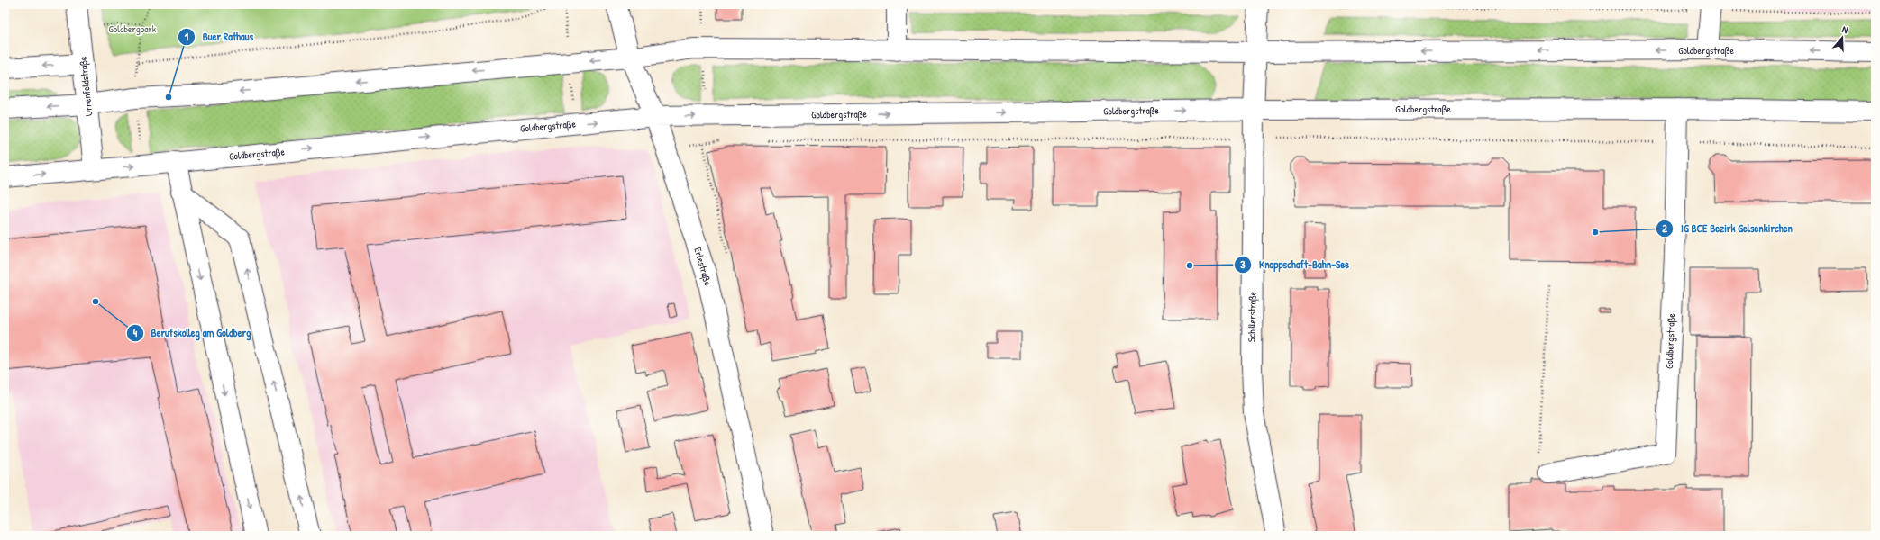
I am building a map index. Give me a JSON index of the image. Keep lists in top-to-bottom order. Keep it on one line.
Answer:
{"streets":{"street":["Goldbergstraße","Urnenfeldstraße","Erlestraße","Schillerstraße"]},"crossings":[["Goldbergstraße","Urnenfeldstraße"],["Goldbergstraße","Erlestraße"],["Goldbergstraße","Schillerstraße"]],"parks":["Goldbergpark"],"places":["Buer Rathaus","IG BCE Bezirk Gelsenkirchen","Knappschaft-Bahn-See","Berufskolleg am Goldberg"],"north":"top"}
